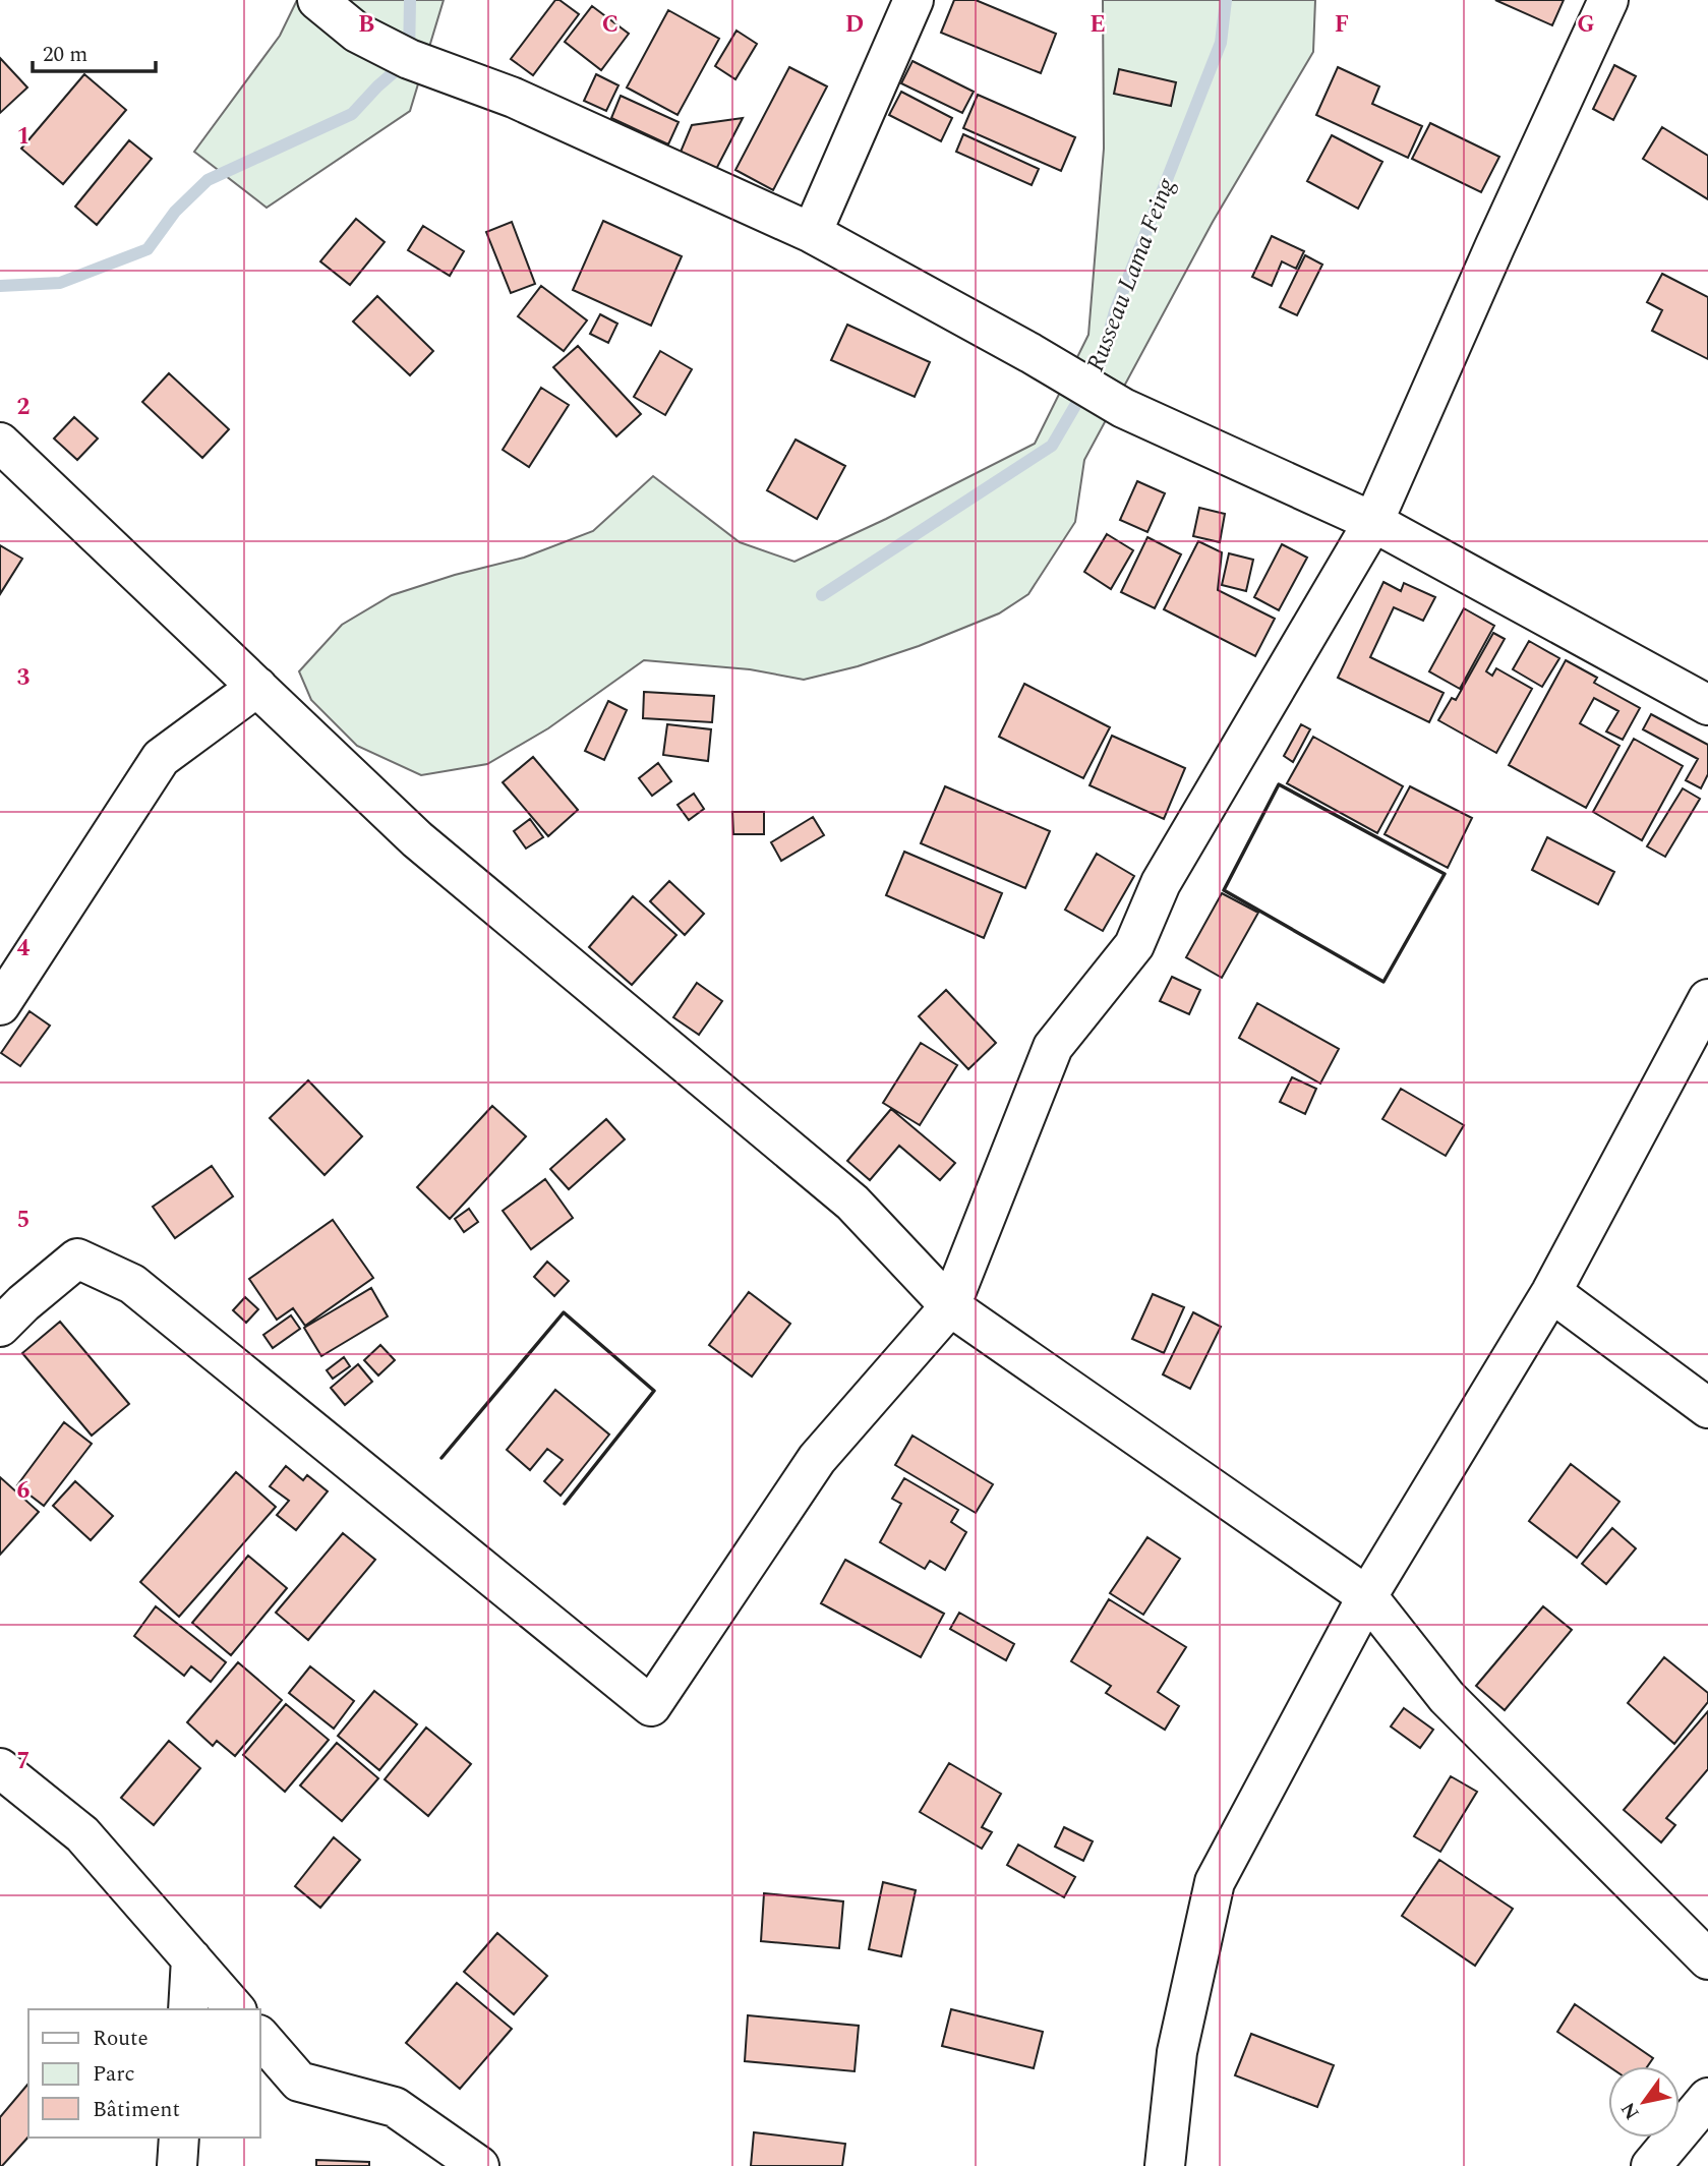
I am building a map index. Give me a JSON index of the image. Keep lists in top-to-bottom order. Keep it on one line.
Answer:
{"water":["Russeau Lama Feing"],"legend":["Route","Parc","Bâtiment"],"scale_bar":"20 m","north":"bottom left","grid":{"columns":["B","C","D","E","F","G"],"rows":["1","2","3","4","5","6","7"]}}
